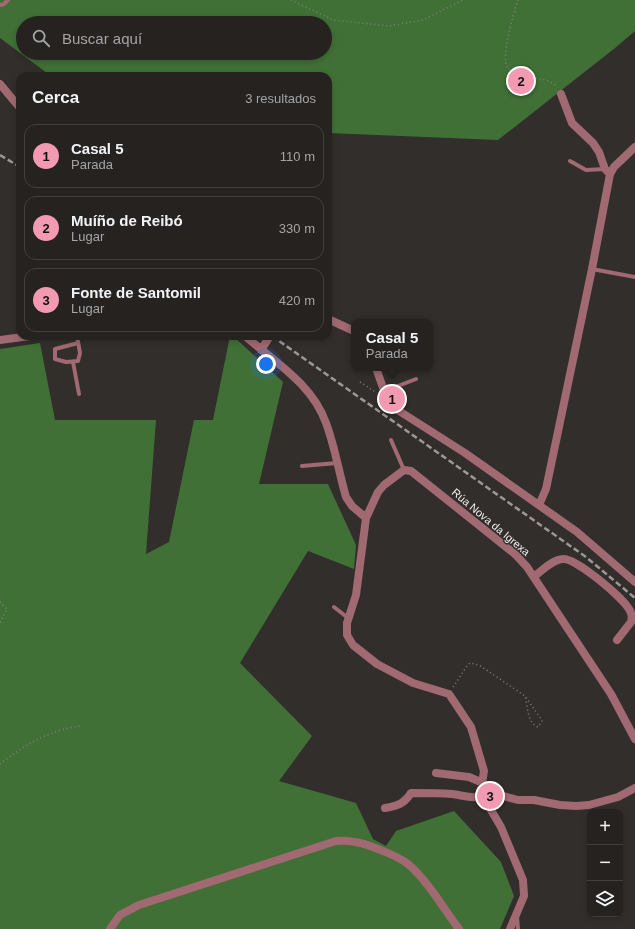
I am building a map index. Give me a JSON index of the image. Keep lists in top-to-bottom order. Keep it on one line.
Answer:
{"streets":{"street":["Rúa Nova da Igrexa"]},"page":{"search":"Buscar aquí","pins":["2","1","3"],"heading":["Cerca","3 resultados"],"list":[{"mark":"1","name":"Casal 5","note":"Parada","value":"110 m"},{"mark":"2","name":"Muíño de Reibó","note":"Lugar","value":"330 m"},{"mark":"3","name":"Fonte de Santomil","note":"Lugar","value":"420 m"}],"popup":["Casal 5","Parada"],"map_buttons":["+","−"]}}
